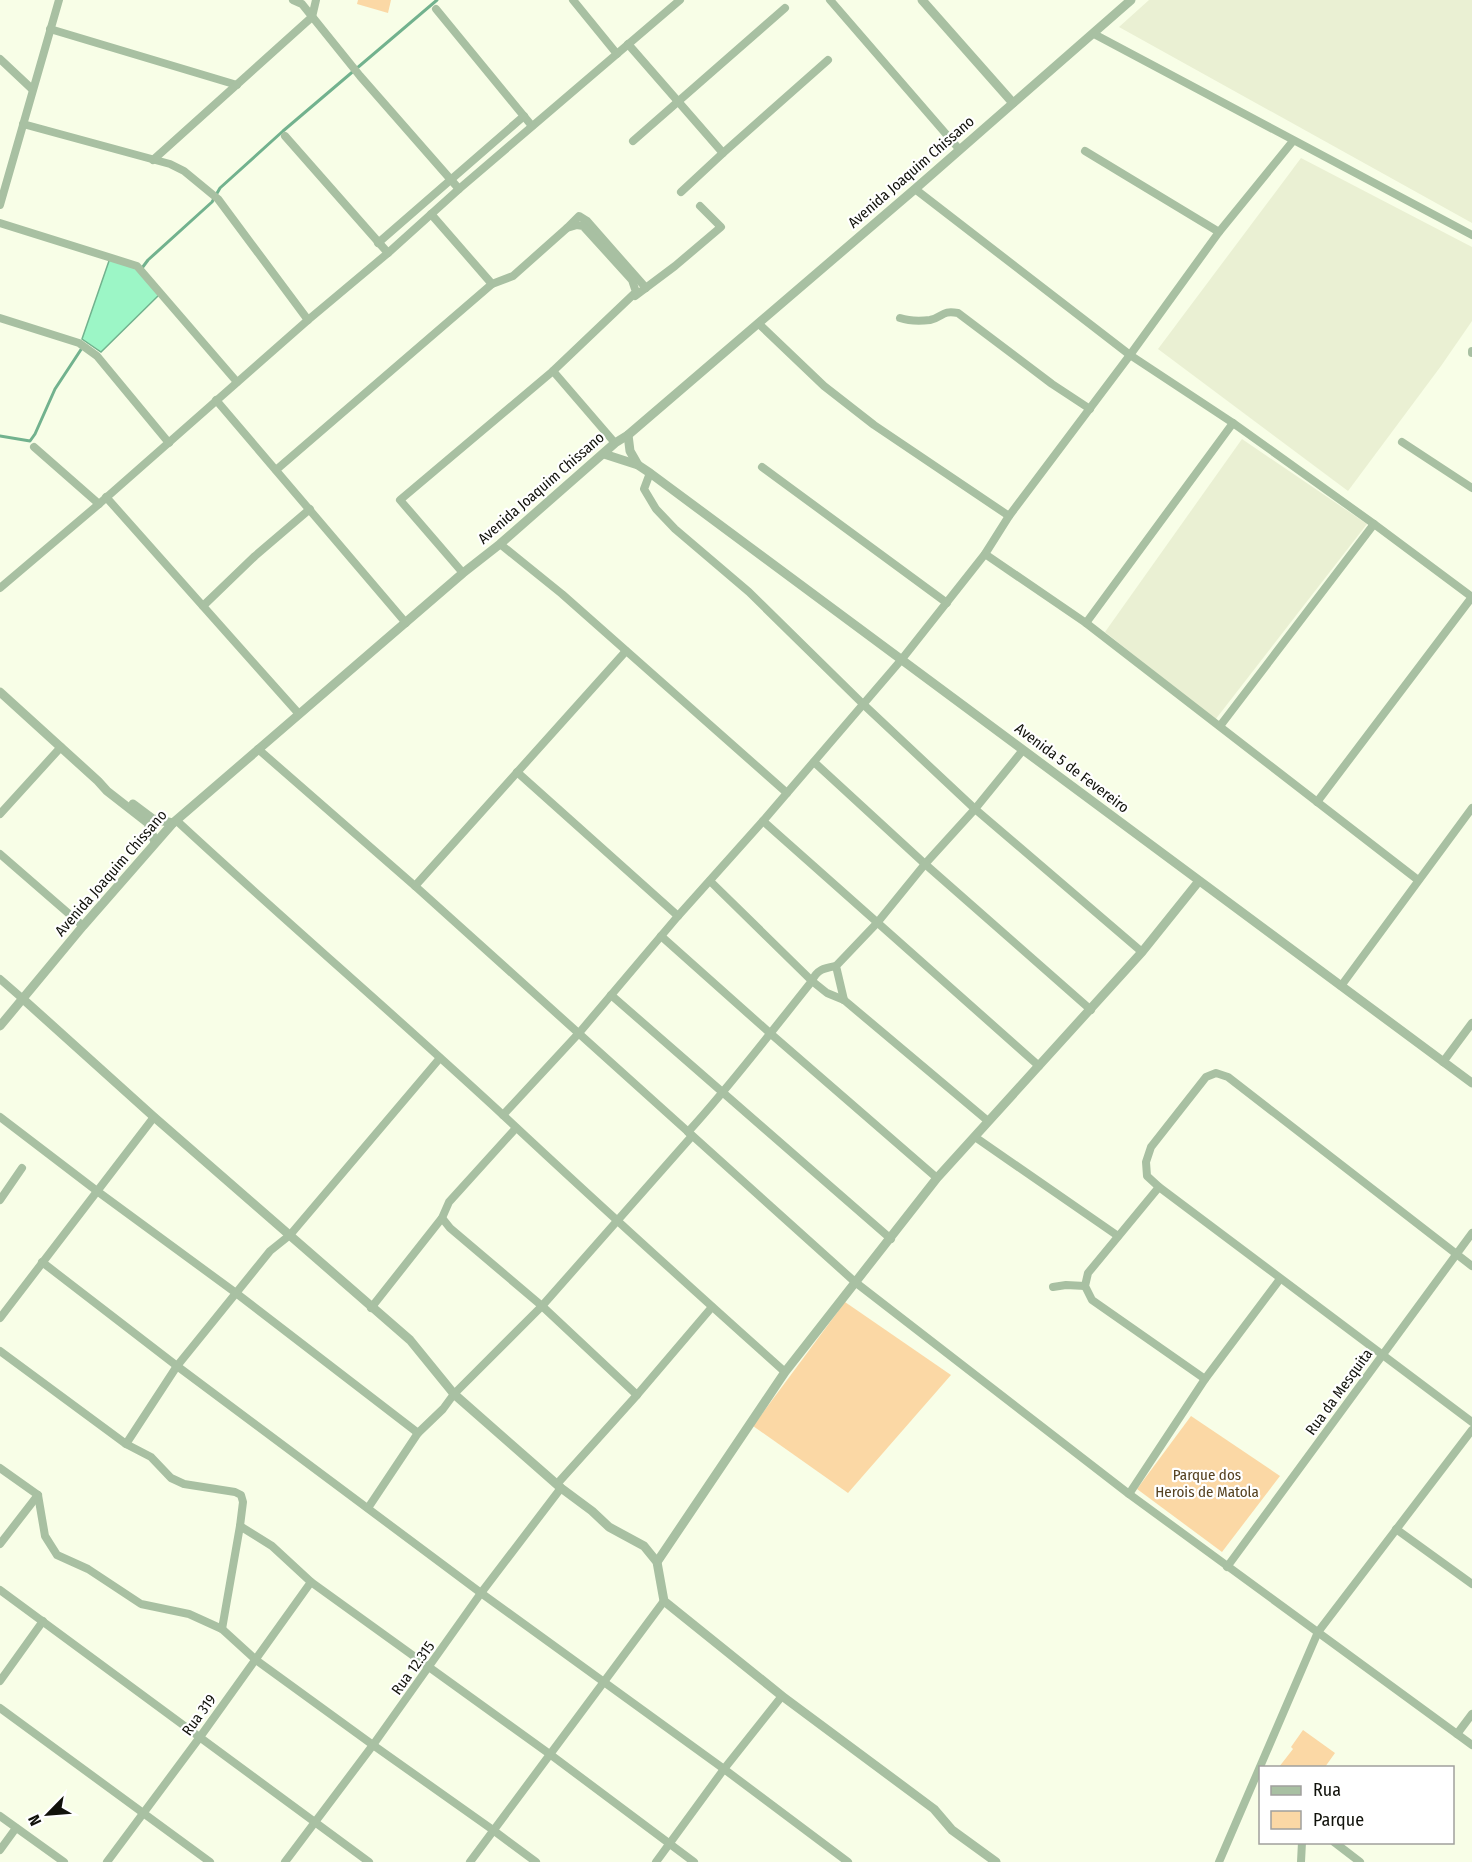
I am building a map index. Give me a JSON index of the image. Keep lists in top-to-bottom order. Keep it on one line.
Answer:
{"streets":{"street":["Avenida Joaquim Chissano","Avenida 5 de Fevereiro","Rua da Mesquita","Rua 12.315","Rua 319"]},"crossings":[["Avenida Joaquim Chissano","Avenida 5 de Fevereiro"]],"parks":["Parque dos Herois de Matola"],"legend":["Rua","Parque"],"north":"bottom left"}
